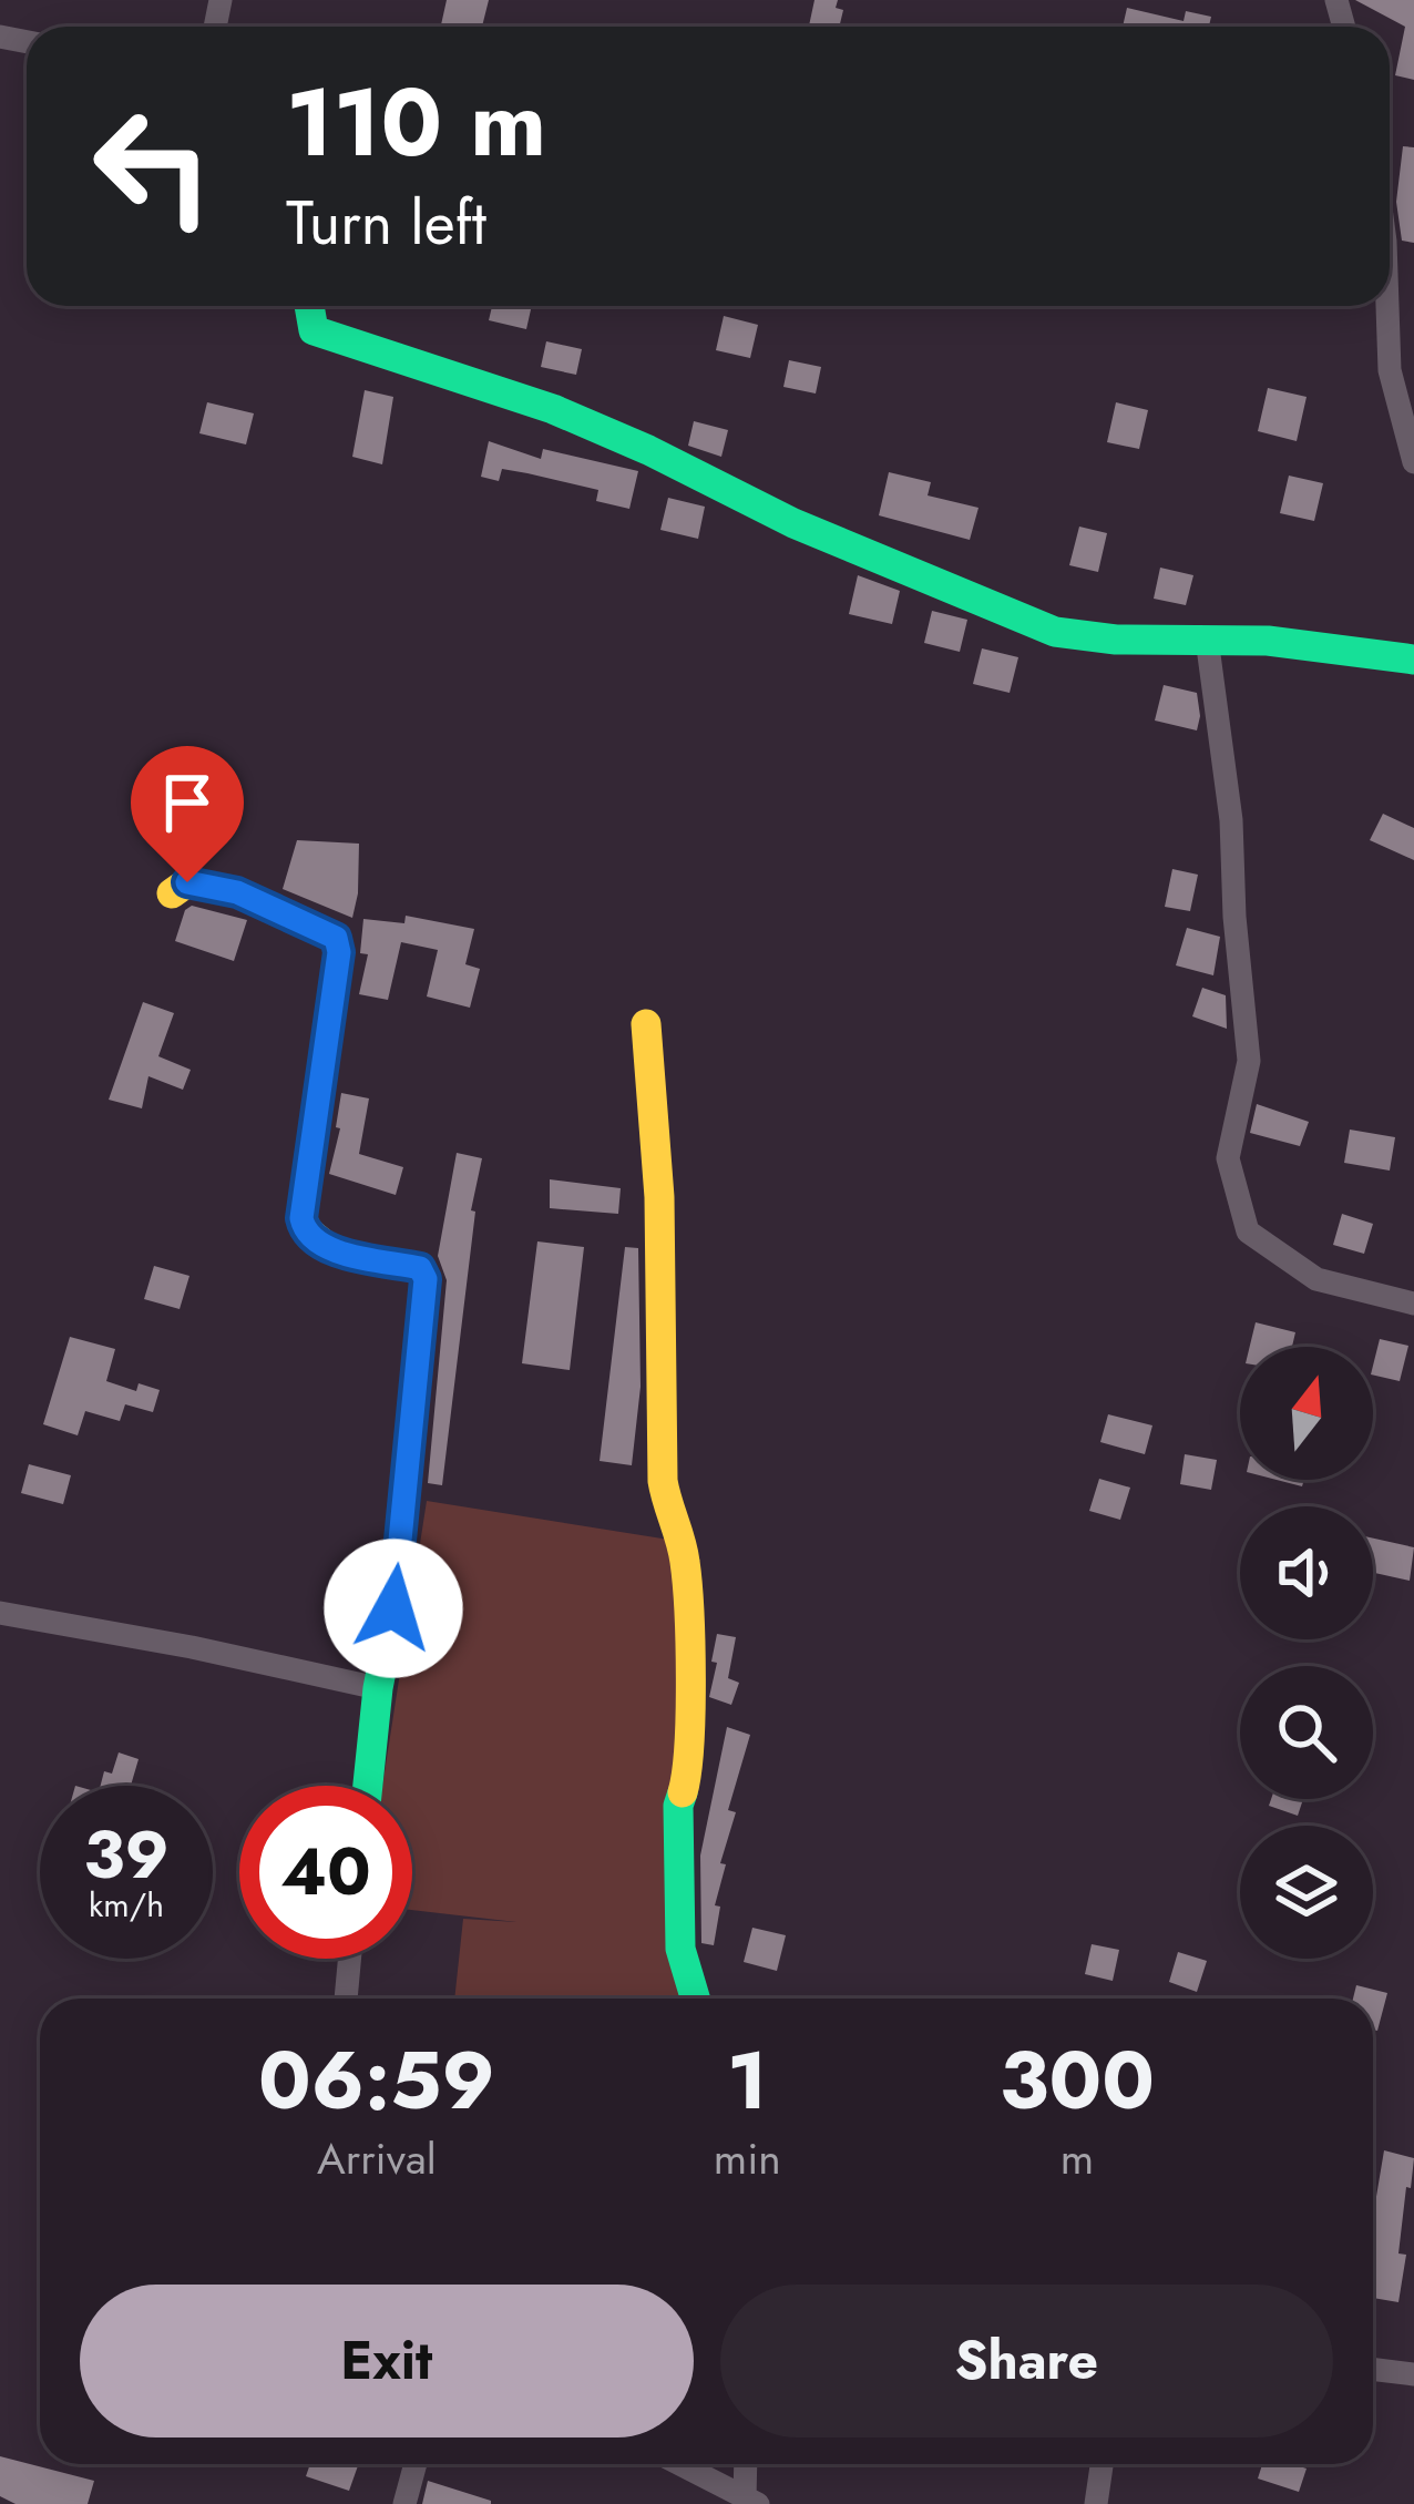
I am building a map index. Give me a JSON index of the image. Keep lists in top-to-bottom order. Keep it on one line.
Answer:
{"north":"top","page":{"turn":["110 m","Turn left"],"speed":"39 km/h","limit":"40","eta":["06:59","Arrival","1","min","300","m"],"buttons":["Exit","Share"]}}
